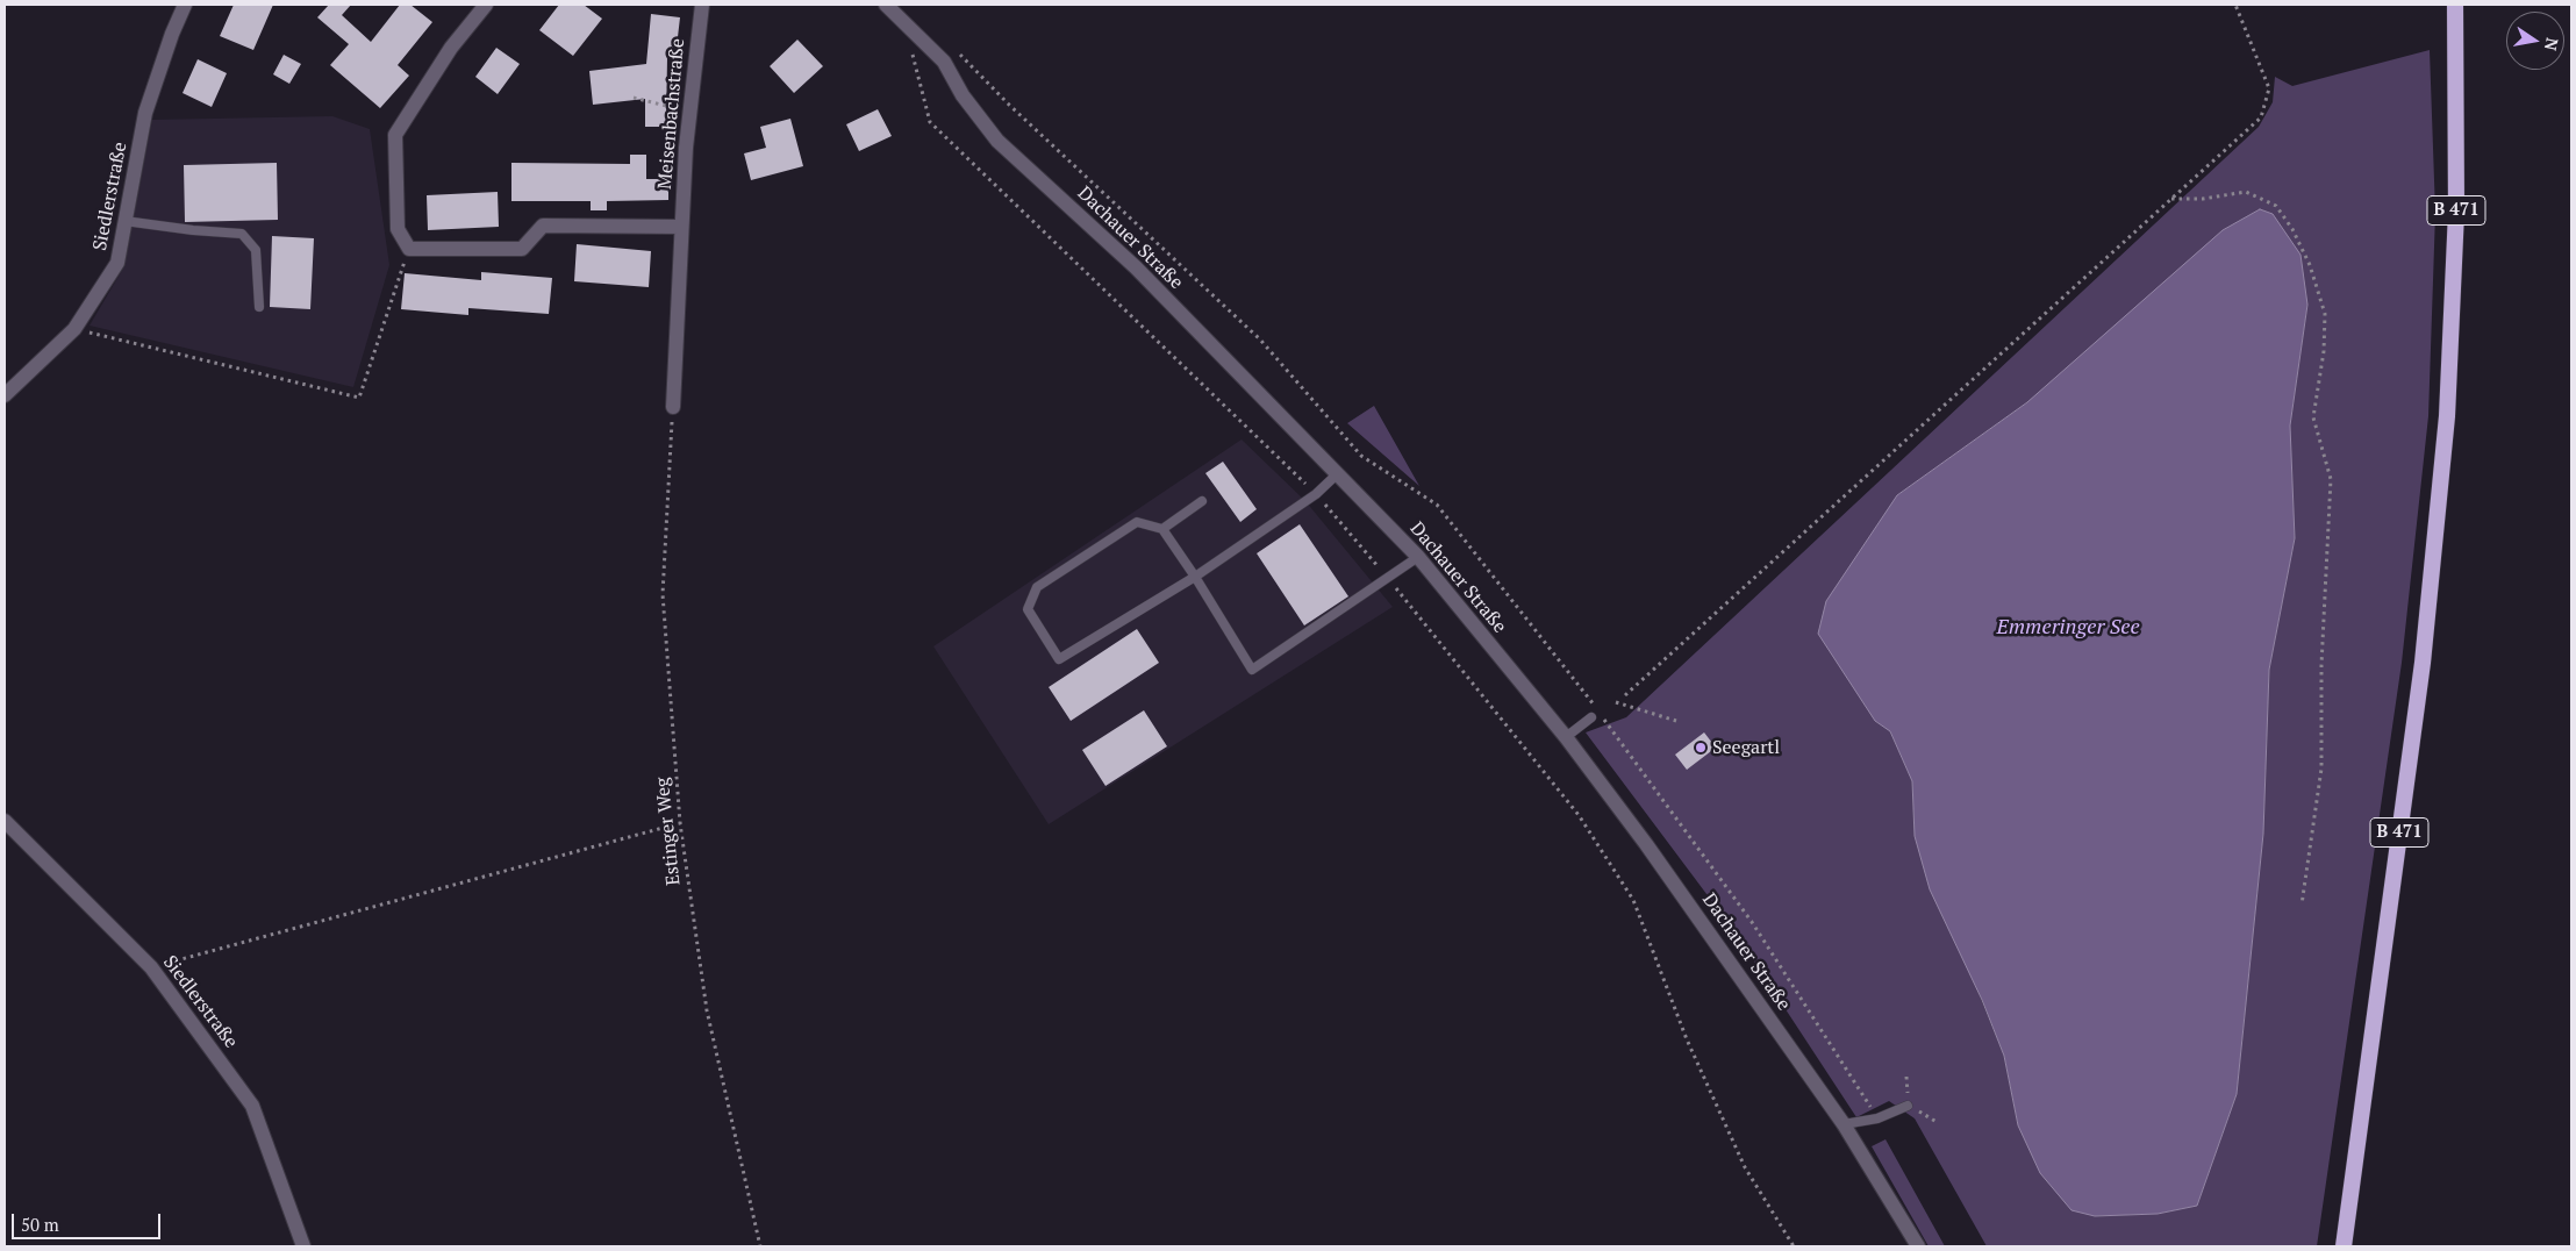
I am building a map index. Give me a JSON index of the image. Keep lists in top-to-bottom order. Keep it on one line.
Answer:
{"streets":{"highway":["B 471"],"street":["Meisenbachstraße","Siedlerstraße","Dachauer Straße"],"path":["Estinger Weg"]},"crossings":[["Meisenbachstraße","Estinger Weg"]],"water":["Emmeringer See"],"places":["Seegartl"],"scale_bar":"50 m","north":"right"}
